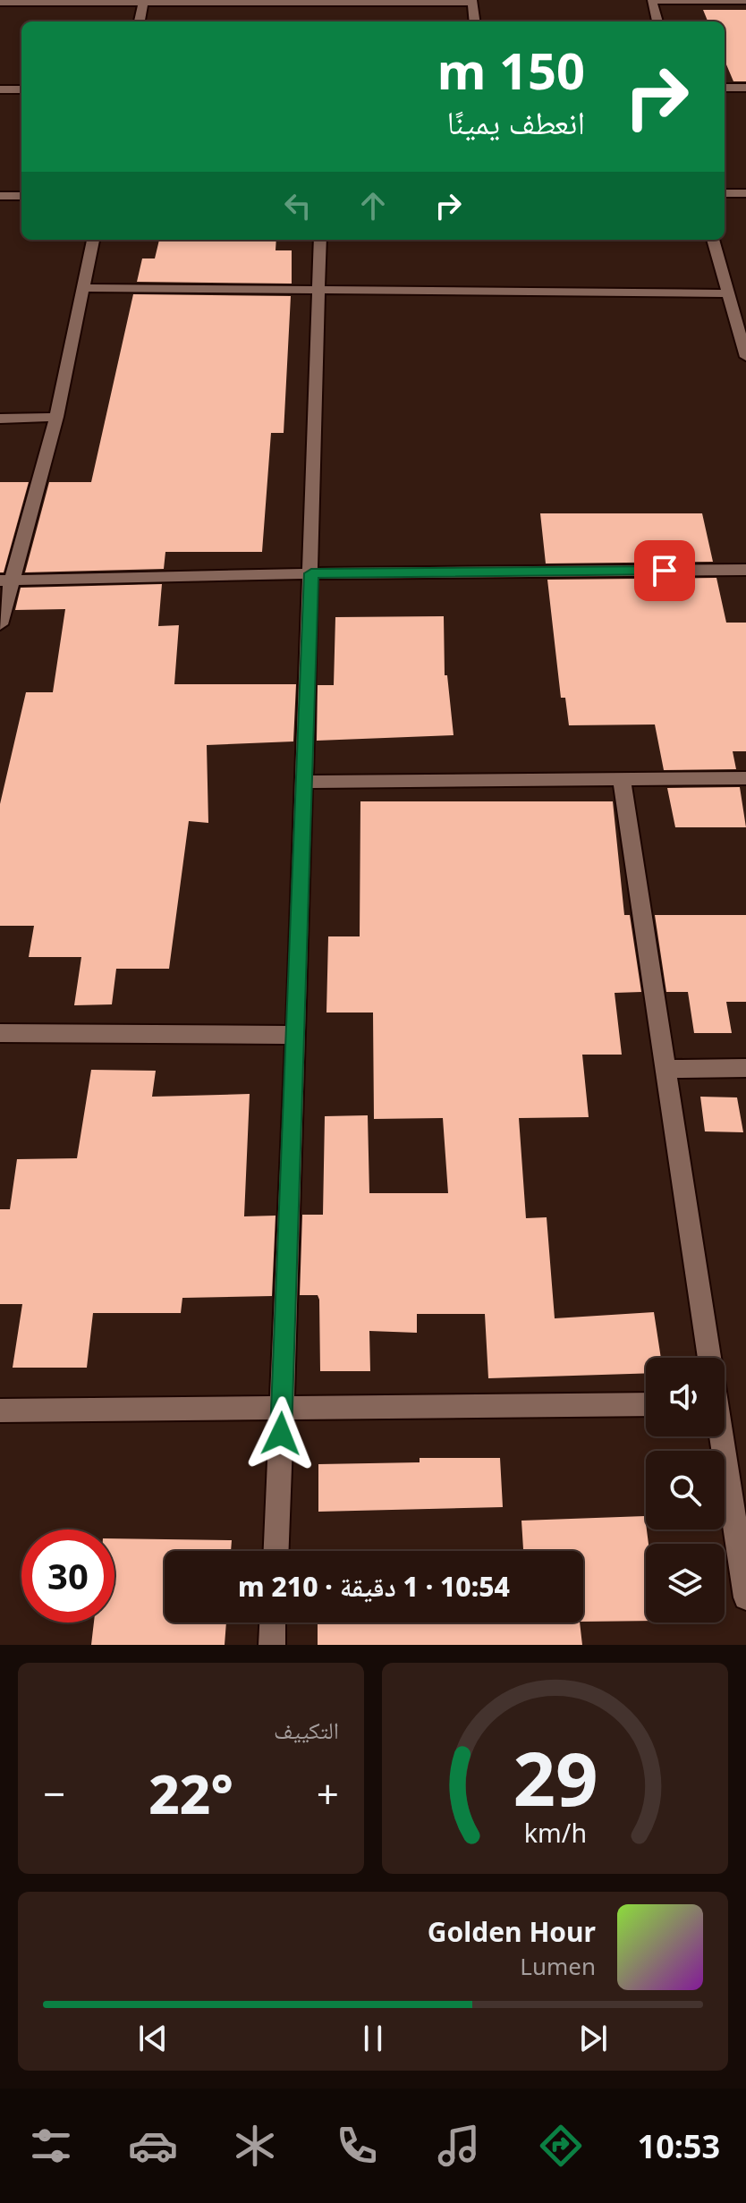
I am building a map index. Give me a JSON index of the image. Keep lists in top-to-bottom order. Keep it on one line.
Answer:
{"page":{"turn":["150 m","انعطف يمينًا"],"limit":"30","trip":"10:54 · 1 دقيقة · 210 m","tile":"التكييف","heat":["−","22°","+"],"song":["Golden Hour","Lumen"],"tabs":"10:53","gauge":["29","km/h"]}}
